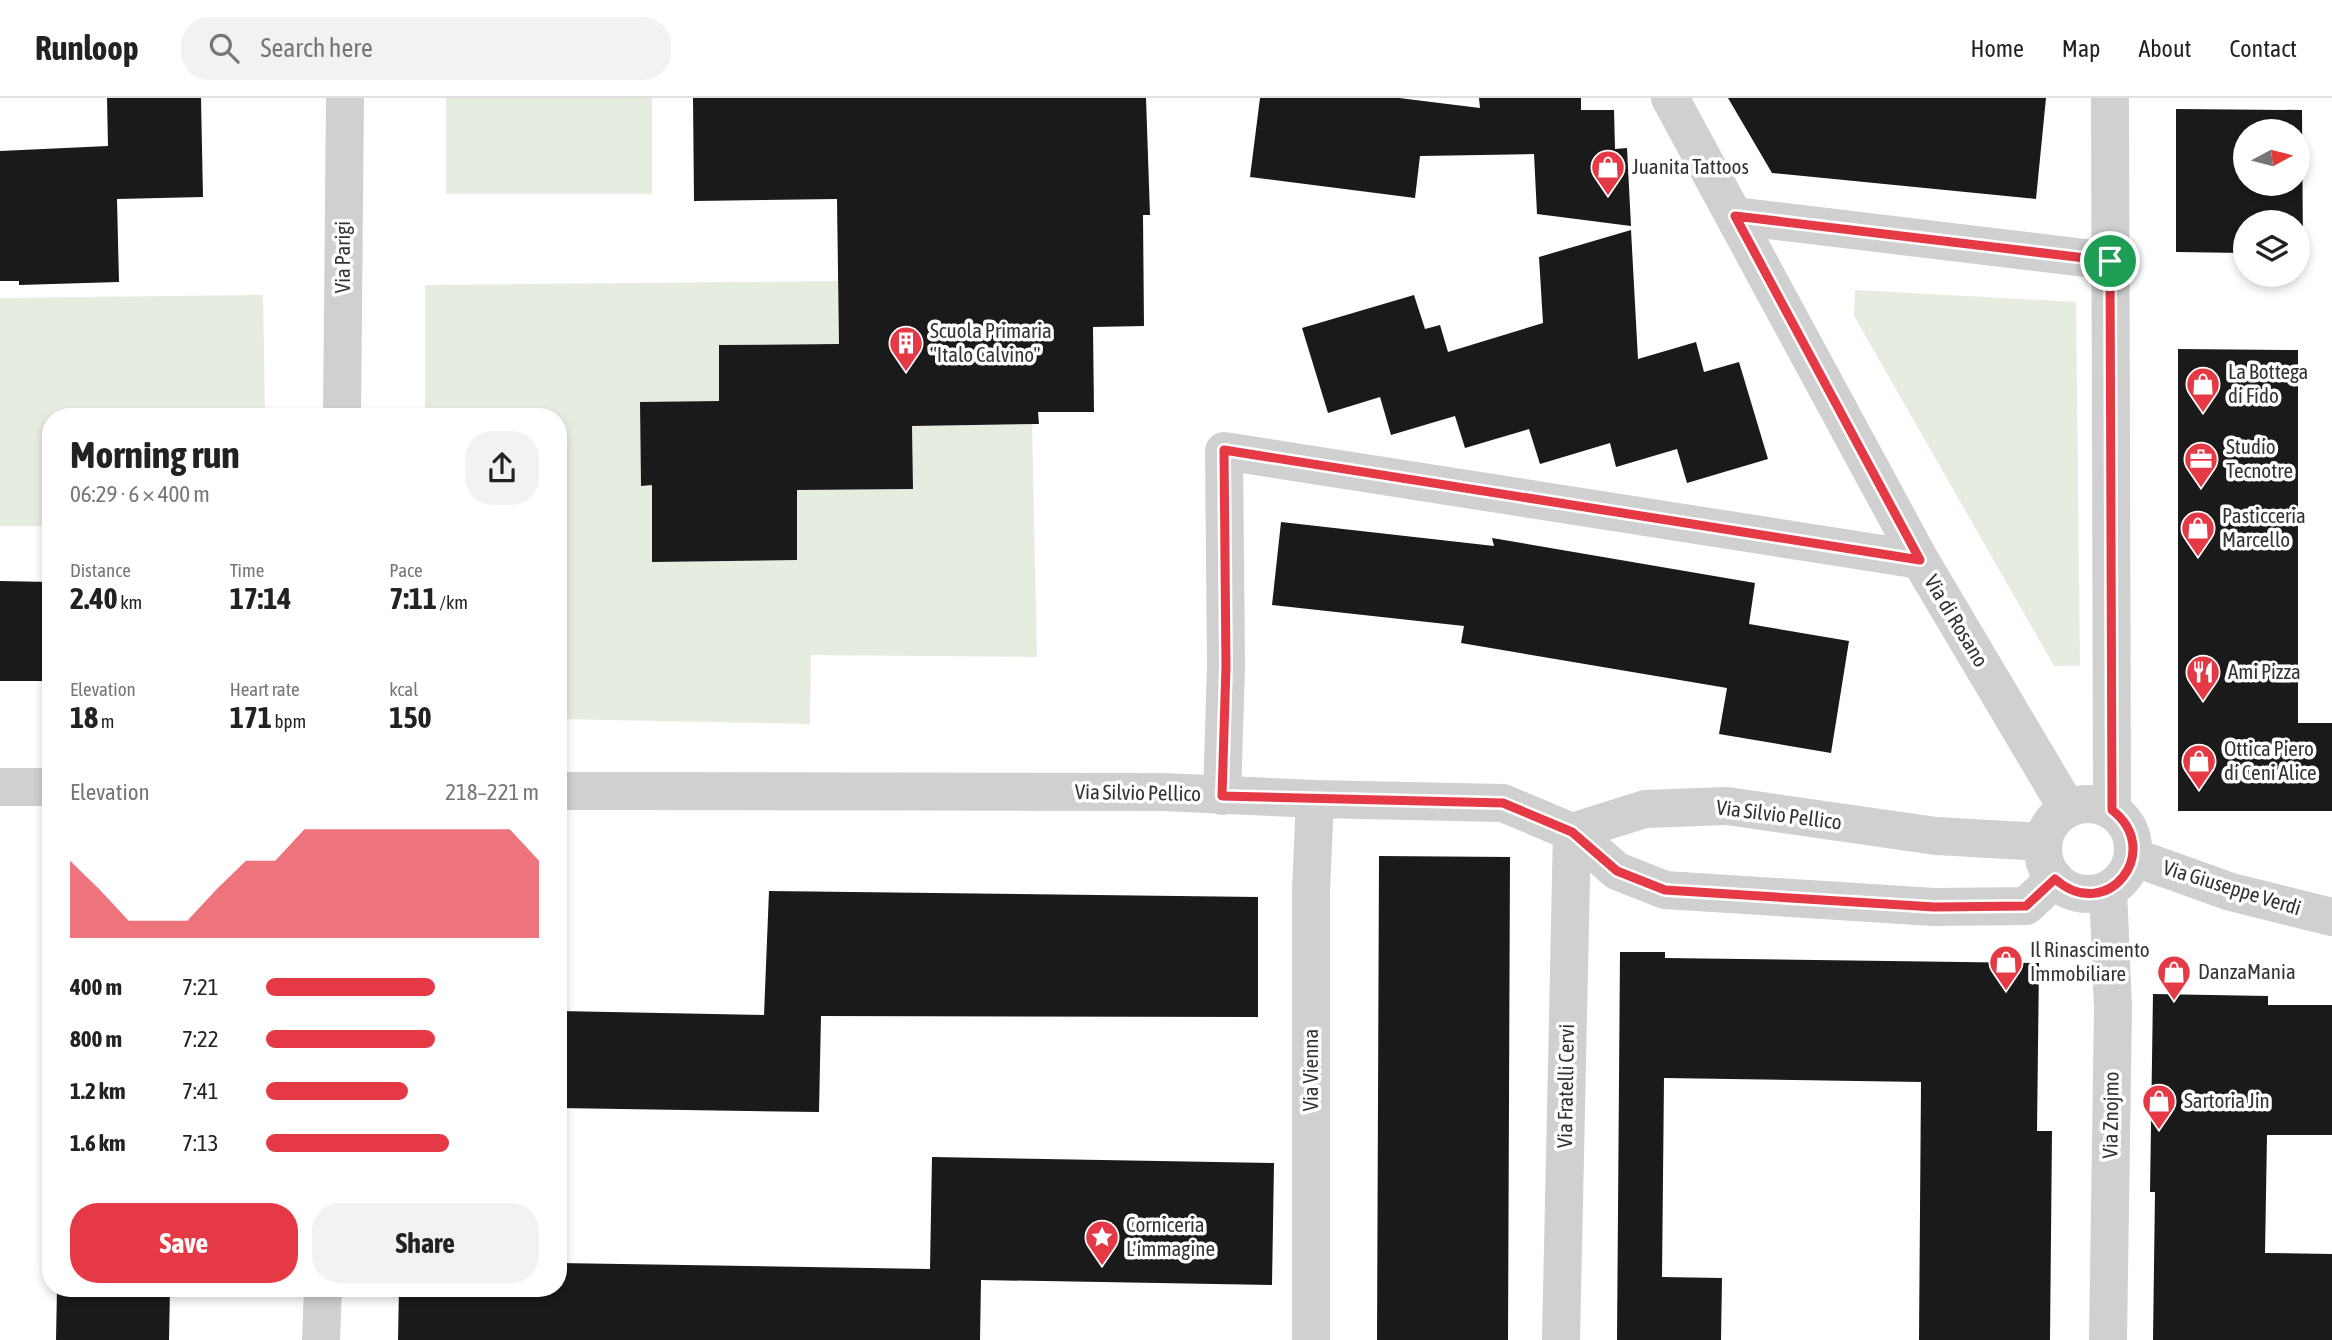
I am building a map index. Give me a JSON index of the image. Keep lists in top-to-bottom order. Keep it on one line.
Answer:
{"streets":{"street":["Via Parigi","Via di Rosano","Via Silvio Pellico","Via Giuseppe Verdi","Via Vienna","Via Fratelli Cervi","Via Znojmo"]},"crossings":[["Via di Rosano","Via Silvio Pellico"],["Via di Rosano","Via Giuseppe Verdi"],["Via di Rosano","Via Znojmo"],["Via Silvio Pellico","Via Giuseppe Verdi"],["Via Silvio Pellico","Via Vienna"],["Via Silvio Pellico","Via Fratelli Cervi"],["Via Silvio Pellico","Via Znojmo"],["Via Giuseppe Verdi","Via Znojmo"]],"places":{"shop":["Juanita Tattoos","La Bottega di Fido","Pasticceria Marcello","Ottica Piero di Ceni Alice","Il Rinascimento Immobiliare","DanzaMania","Sartoria Jin"],"building":["Scuola Primaria \"Italo Calvino\""],"office":["Studio Tecnotre"],"restaurant":["Ami Pizza"],"place":["Corniceria L'immagine"]},"north":"right","page":{"header":"Runloop","search":"Search here","nav":["Home","Map","About","Contact"],"heading":["Morning run","06:29 · 6 × 400 m"],"stats":[["Distance","2.40 km"],["Time","17:14"],["Pace","7:11 /km"],["Elevation","18 m"],["Heart rate","171 bpm"],["kcal","150"]],"chart":["Elevation","218–221 m"],"list":[{"name":"400 m","note":"7:21"},{"name":"800 m","note":"7:22"},{"name":"1.2 km","note":"7:41"},{"name":"1.6 km","note":"7:13"}],"buttons":["Save","Share"]}}
